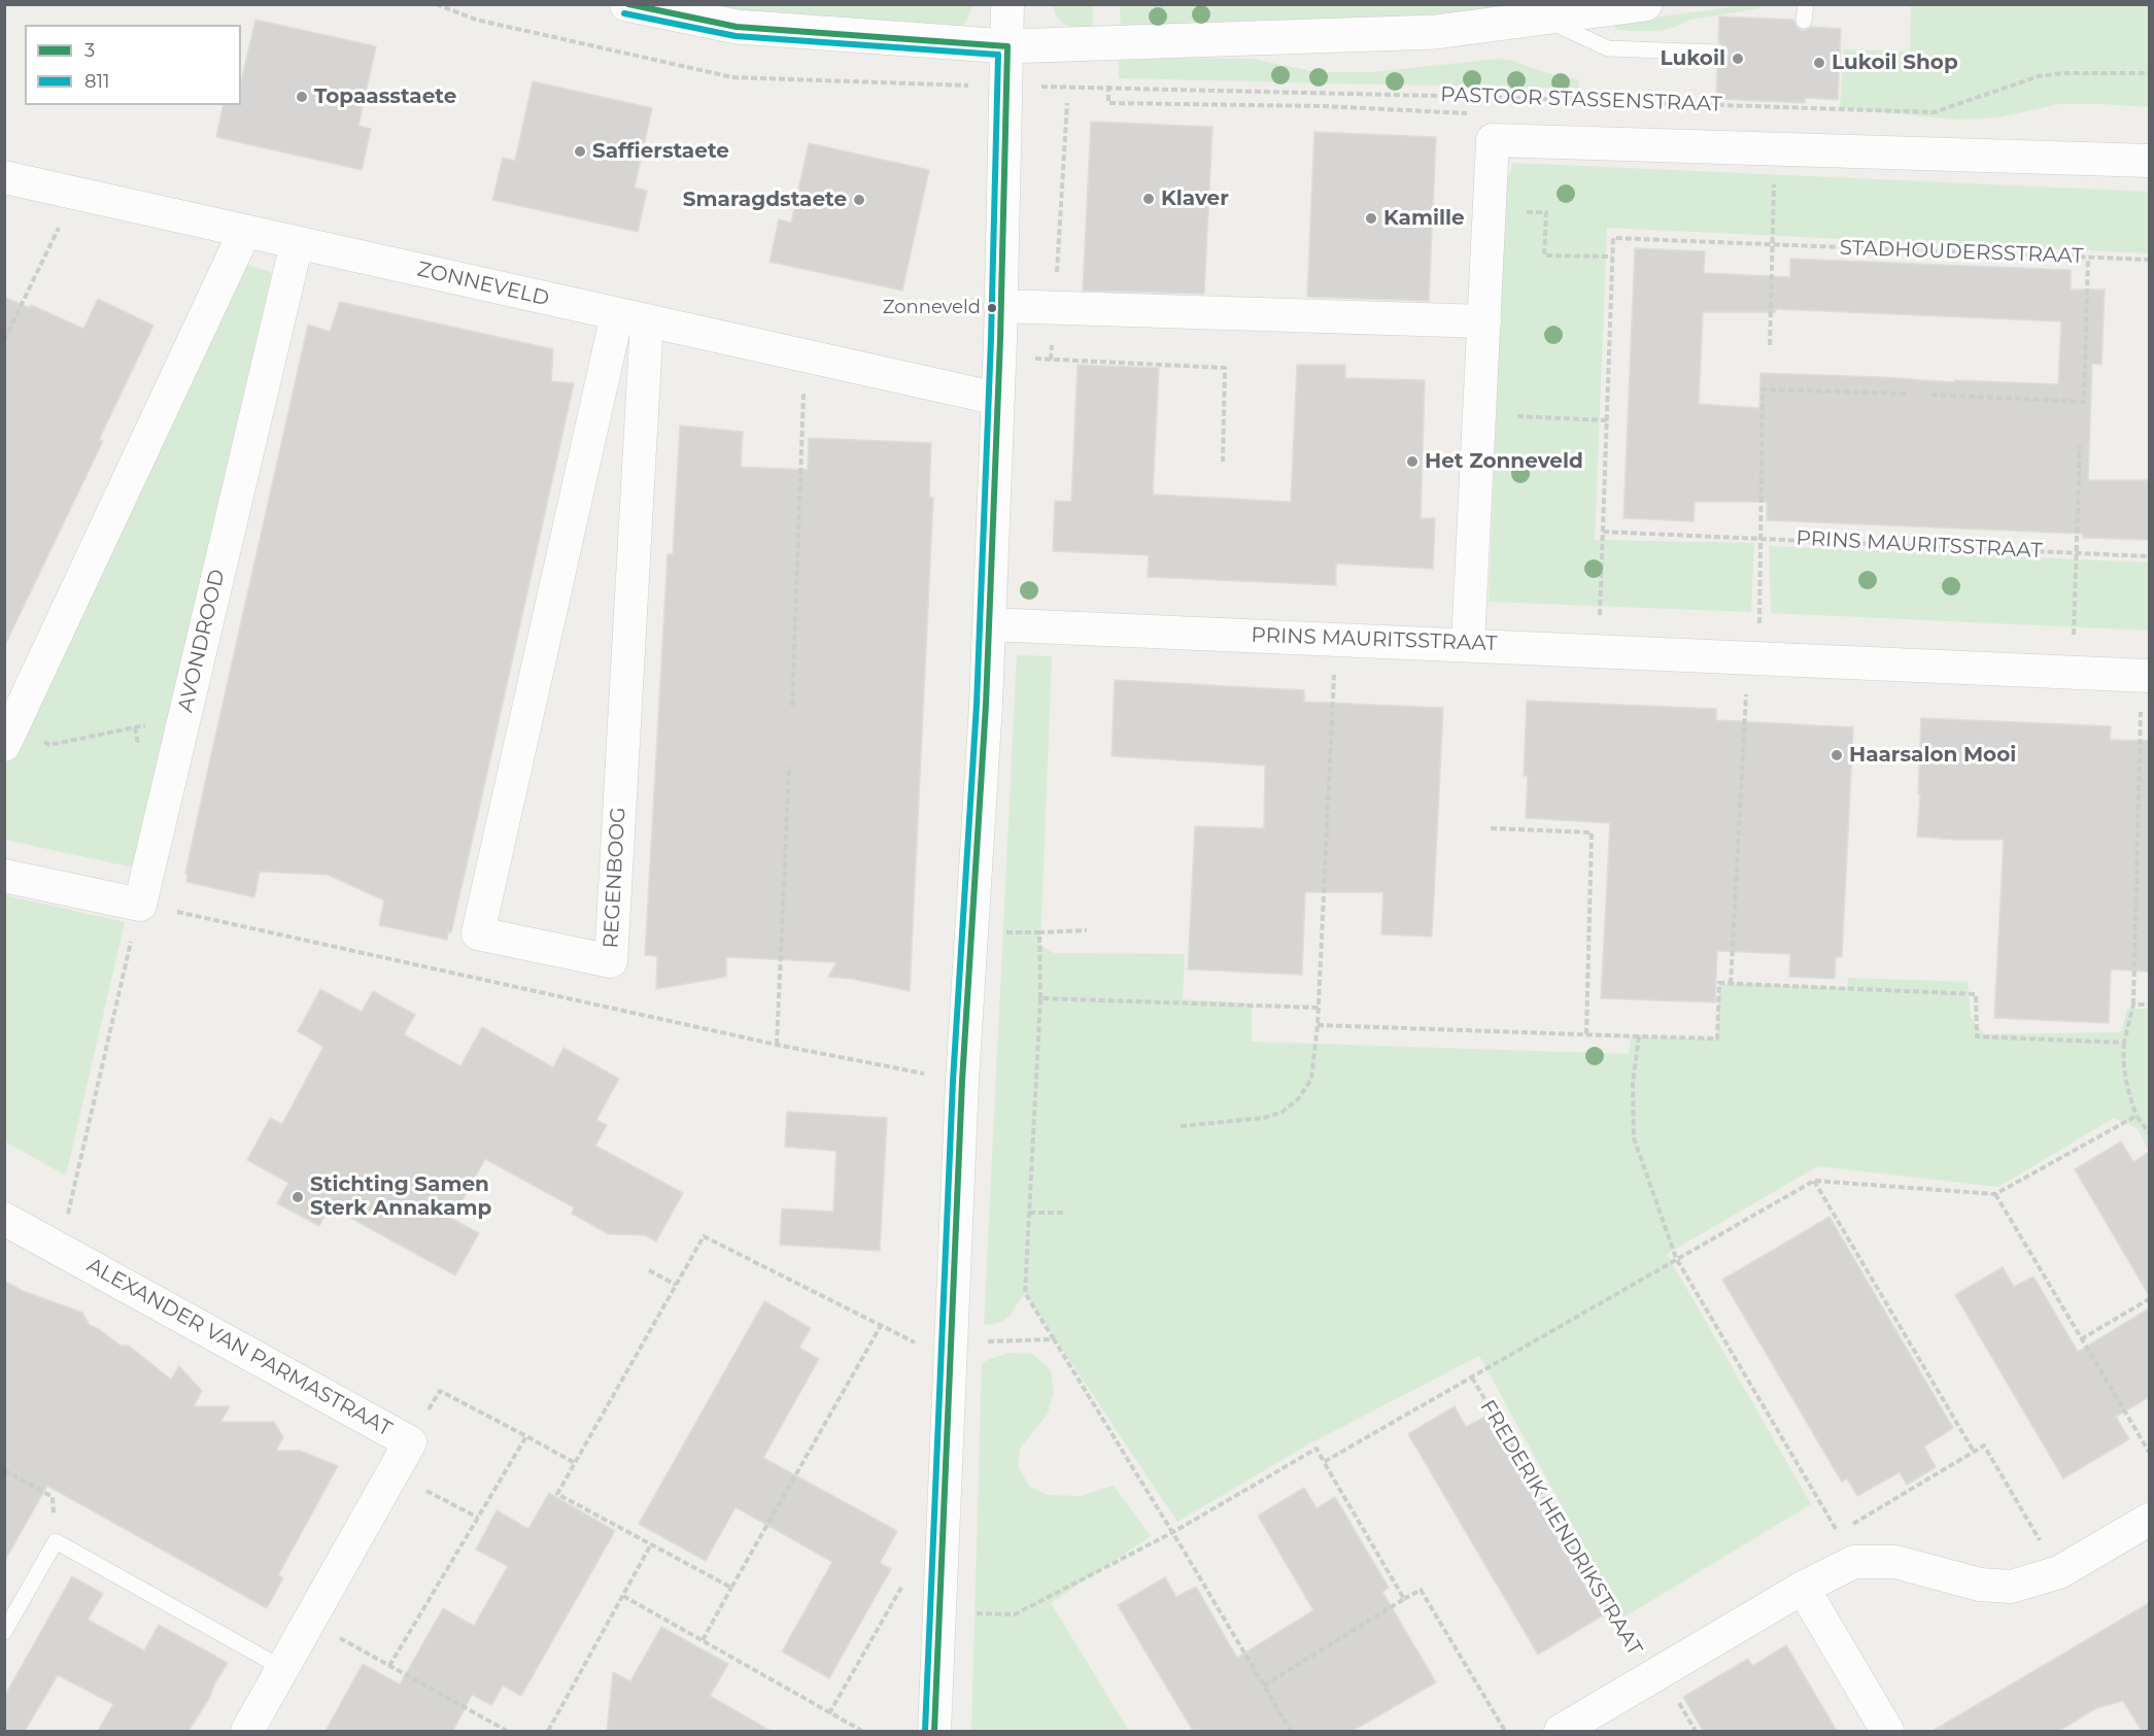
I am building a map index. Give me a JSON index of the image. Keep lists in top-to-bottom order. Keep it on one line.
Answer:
{"streets":{"street":["ZONNEVELD","PRINS MAURITSSTRAAT","AVONDROOD","REGENBOOG","ALEXANDER VAN PARMASTRAAT","FREDERIK HENDRIKSTRAAT"],"path":["PASTOOR STASSENSTRAAT","STADHOUDERSSTRAAT"]},"crossings":[["ZONNEVELD","AVONDROOD"],["ZONNEVELD","REGENBOOG"]],"places":["Lukoil","Lukoil Shop","Topaasstaete","Saffierstaete","Klaver","Smaragdstaete","Kamille","Zonneveld","Het Zonneveld","Haarsalon Mooi","Stichting Samen Sterk Annakamp"],"lines":["transit line 3","transit line 811"],"legend":["3","811"]}
